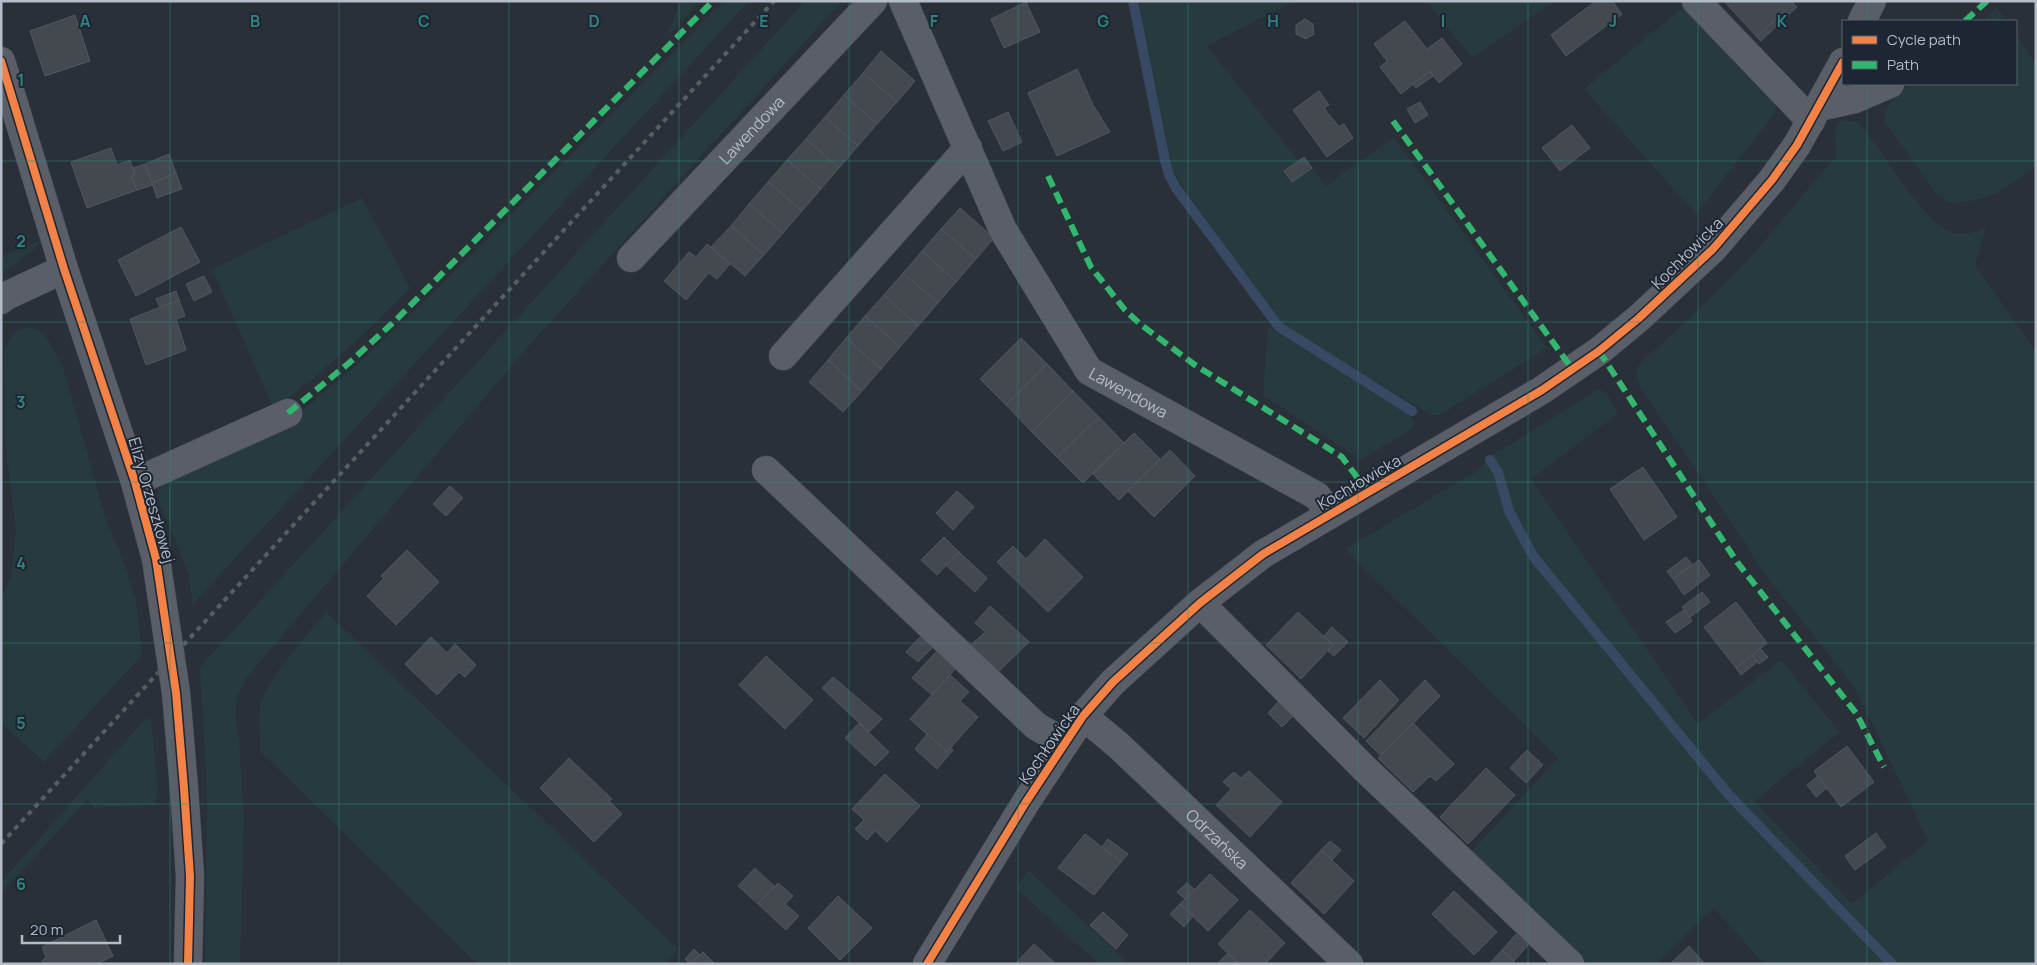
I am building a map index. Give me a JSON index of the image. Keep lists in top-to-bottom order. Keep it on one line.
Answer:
{"streets":{"street":["Lawendowa","Kochłowicka","Elizy Orzeszkowej","Odrzańska"]},"crossings":[["Lawendowa","Kochłowicka"],["Kochłowicka","Odrzańska"]],"legend":["Cycle path","Path"],"scale_bar":"20 m","grid":{"columns":["A","B","C","D","E","F","G","H","I","J","K"],"rows":["1","2","3","4","5","6"]}}
